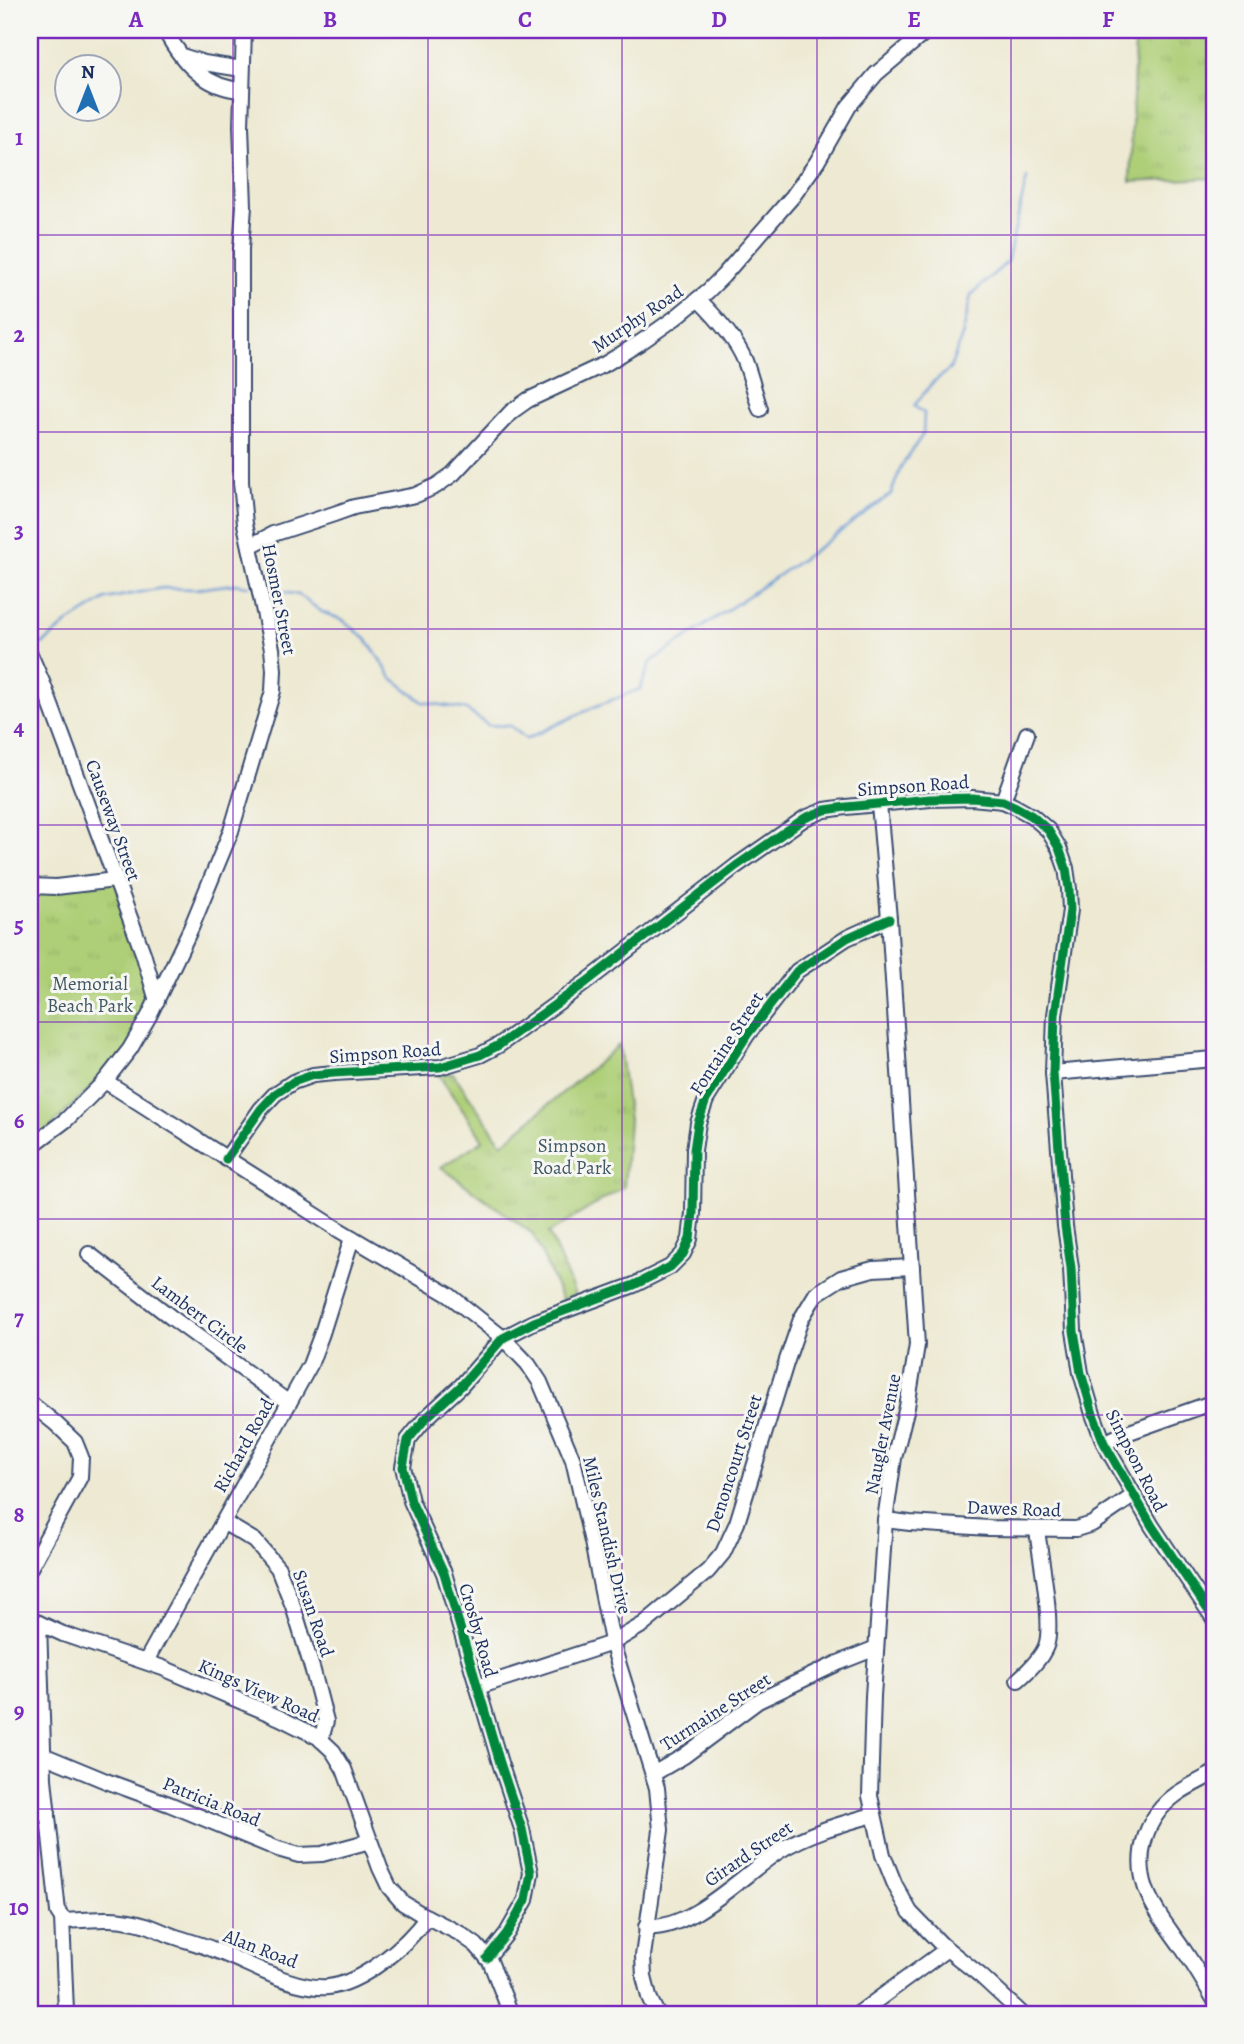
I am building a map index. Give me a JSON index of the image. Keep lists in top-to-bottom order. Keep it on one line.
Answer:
{"streets":{"street":["Murphy Road","Hosmer Street","Simpson Road","Causeway Street","Fontaine Street","Lambert Circle","Naugler Avenue","Richard Road","Denoncourt Street","Dawes Road","Miles Standish Drive","Susan Road","Crosby Road","Kings View Road","Turmaine Street","Patricia Road","Girard Street","Alan Road"]},"crossings":[["Murphy Road","Hosmer Street"],["Hosmer Street","Causeway Street"],["Hosmer Street","Miles Standish Drive"],["Simpson Road","Naugler Avenue"],["Simpson Road","Dawes Road"],["Simpson Road","Miles Standish Drive"],["Fontaine Street","Naugler Avenue"],["Fontaine Street","Miles Standish Drive"],["Fontaine Street","Crosby Road"],["Lambert Circle","Richard Road"],["Naugler Avenue","Denoncourt Street"],["Naugler Avenue","Dawes Road"],["Naugler Avenue","Turmaine Street"],["Naugler Avenue","Girard Street"],["Richard Road","Miles Standish Drive"],["Richard Road","Susan Road"],["Richard Road","Kings View Road"],["Denoncourt Street","Miles Standish Drive"],["Denoncourt Street","Crosby Road"],["Miles Standish Drive","Crosby Road"],["Miles Standish Drive","Turmaine Street"],["Miles Standish Drive","Girard Street"],["Susan Road","Kings View Road"],["Crosby Road","Kings View Road"],["Kings View Road","Patricia Road"],["Kings View Road","Alan Road"]],"parks":["Memorial Beach Park","Simpson Road Park"],"north":"top","grid":{"columns":["A","B","C","D","E","F"],"rows":["1","2","3","4","5","6","7","8","9","10"]}}
